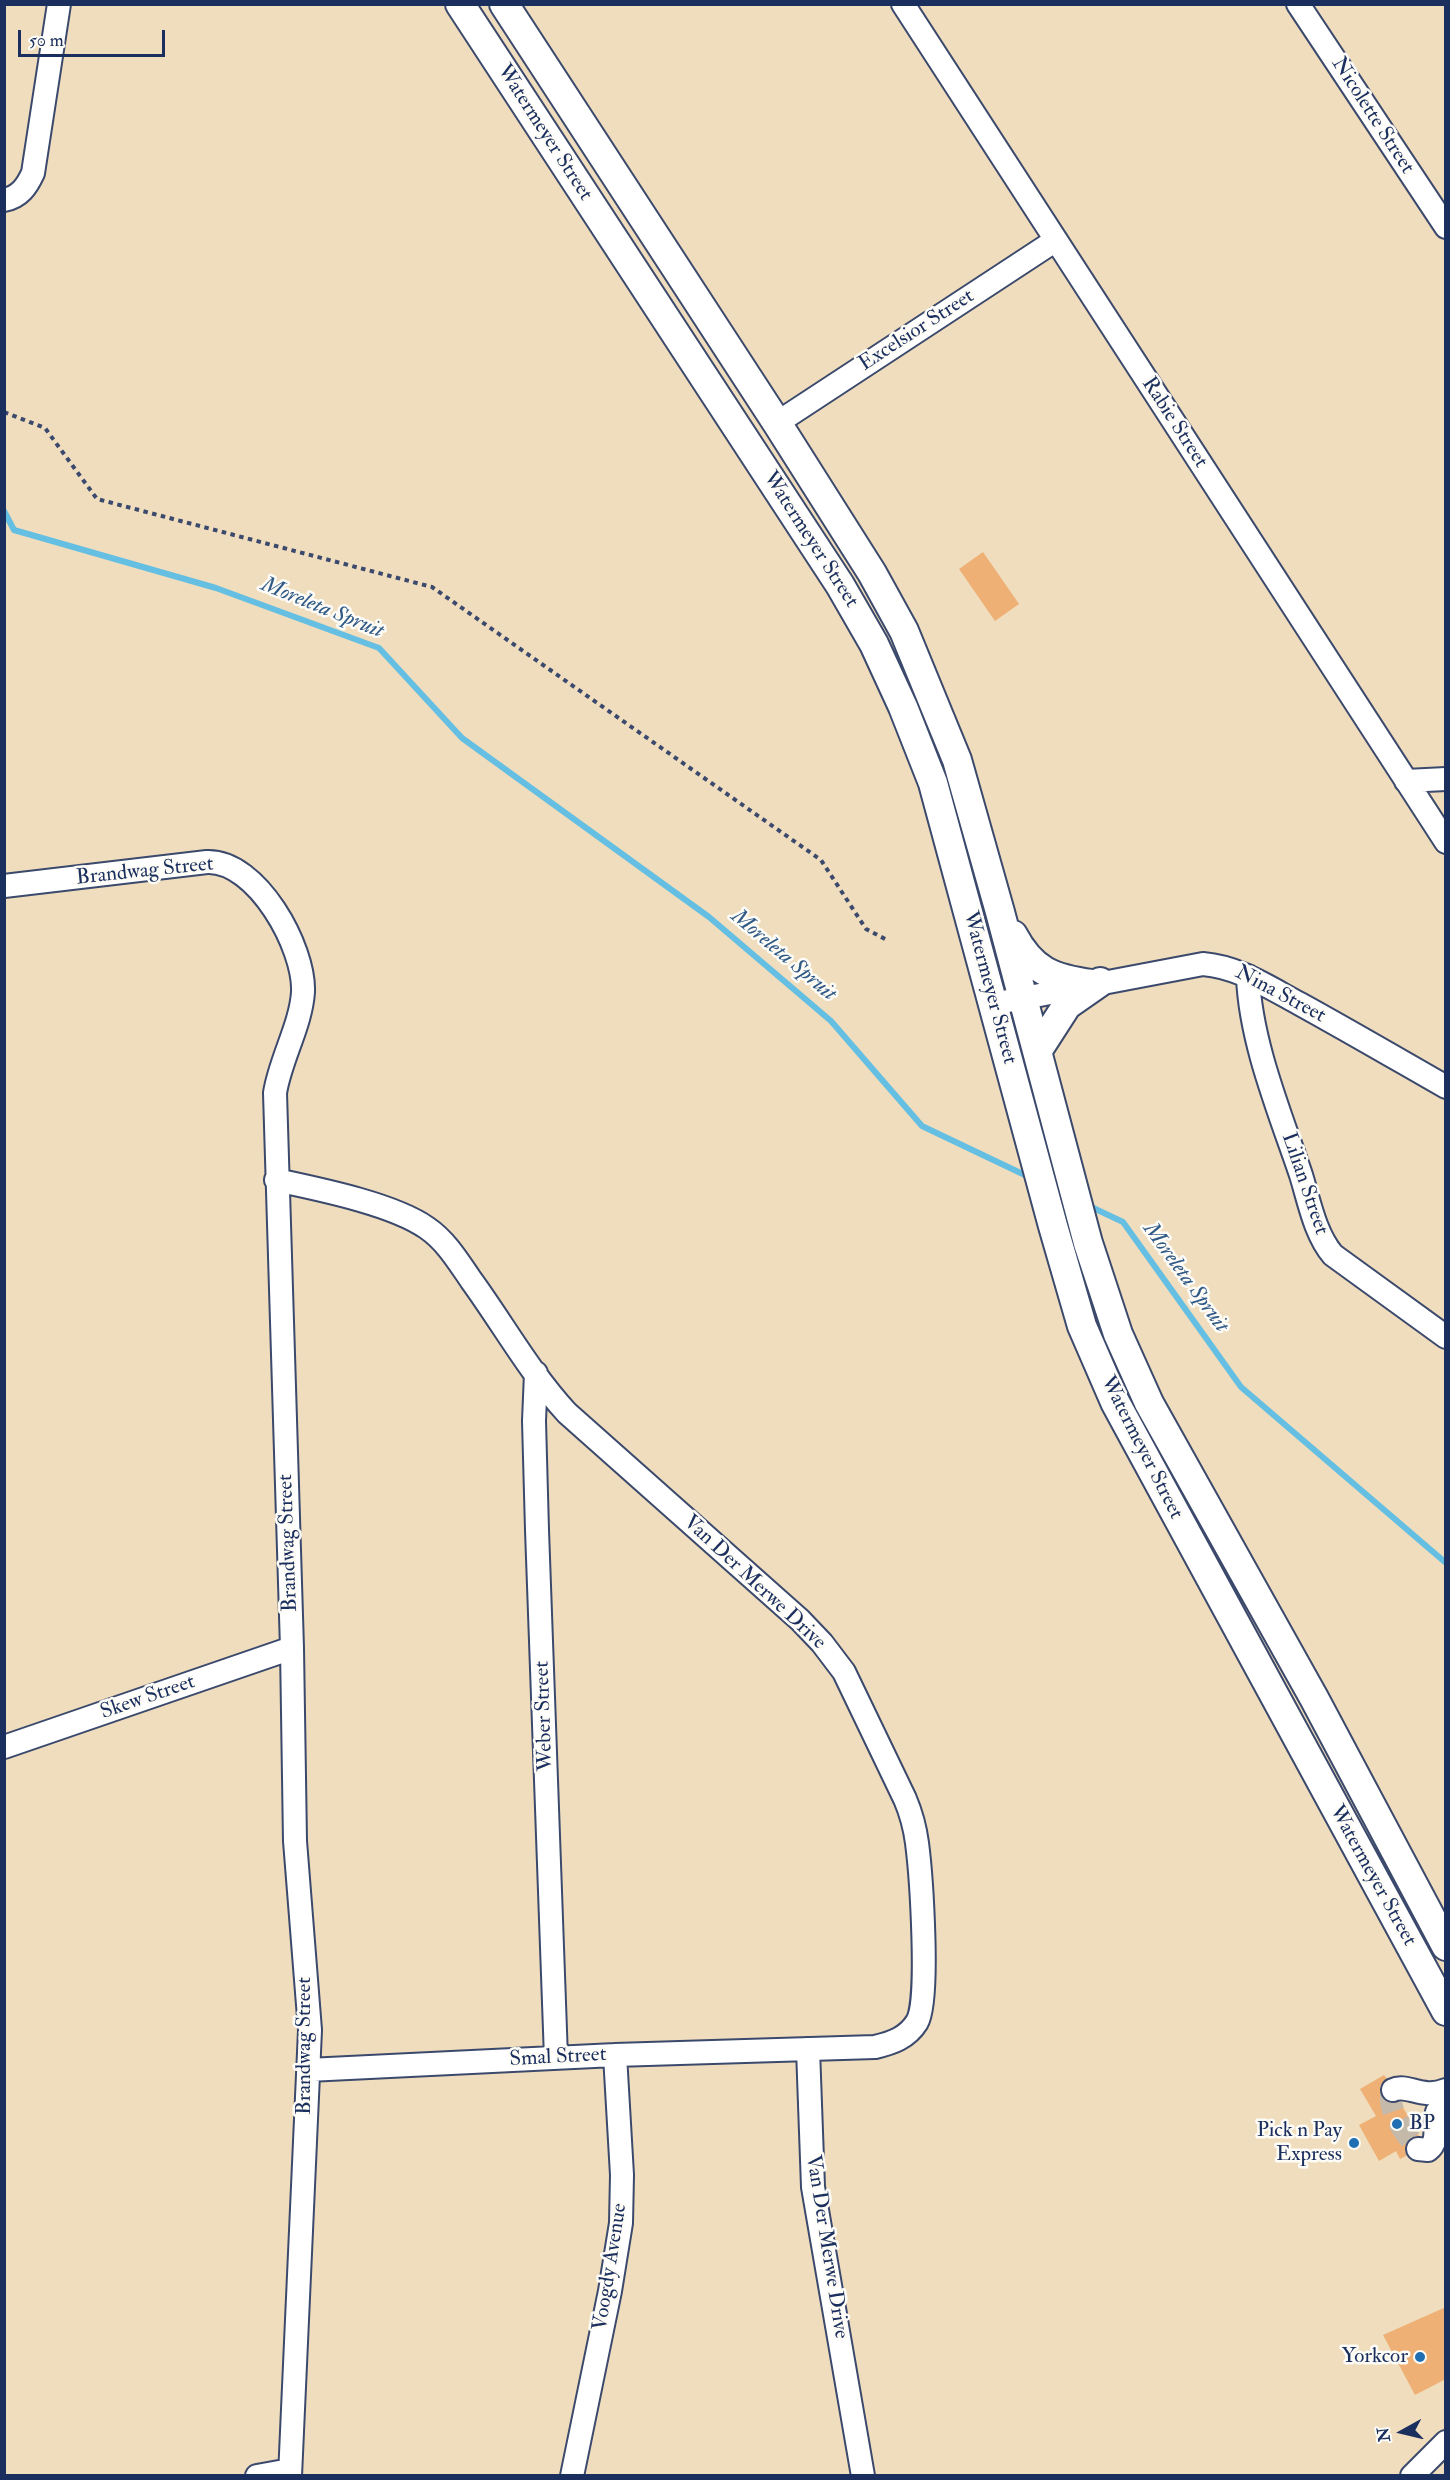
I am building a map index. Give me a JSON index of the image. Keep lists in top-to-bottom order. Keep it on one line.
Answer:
{"streets":{"main road":["Watermeyer Street"],"street":["Nicolette Street","Excelsior Street","Rabie Street","Brandwag Street","Nina Street","Lilian Street","Van Der Merwe Drive","Skew Street","Weber Street","Smal Street","Voogdy Avenue"]},"crossings":[["Watermeyer Street","Excelsior Street"],["Watermeyer Street","Nina Street"],["Excelsior Street","Rabie Street"],["Brandwag Street","Van Der Merwe Drive"],["Brandwag Street","Skew Street"],["Brandwag Street","Smal Street"],["Nina Street","Lilian Street"],["Van Der Merwe Drive","Weber Street"],["Van Der Merwe Drive","Smal Street"],["Weber Street","Smal Street"],["Smal Street","Voogdy Avenue"]],"water":["Moreleta Spruit"],"places":["BP","Pick n Pay Express","Yorkcor"],"scale_bar":"50 m","north":"left"}
